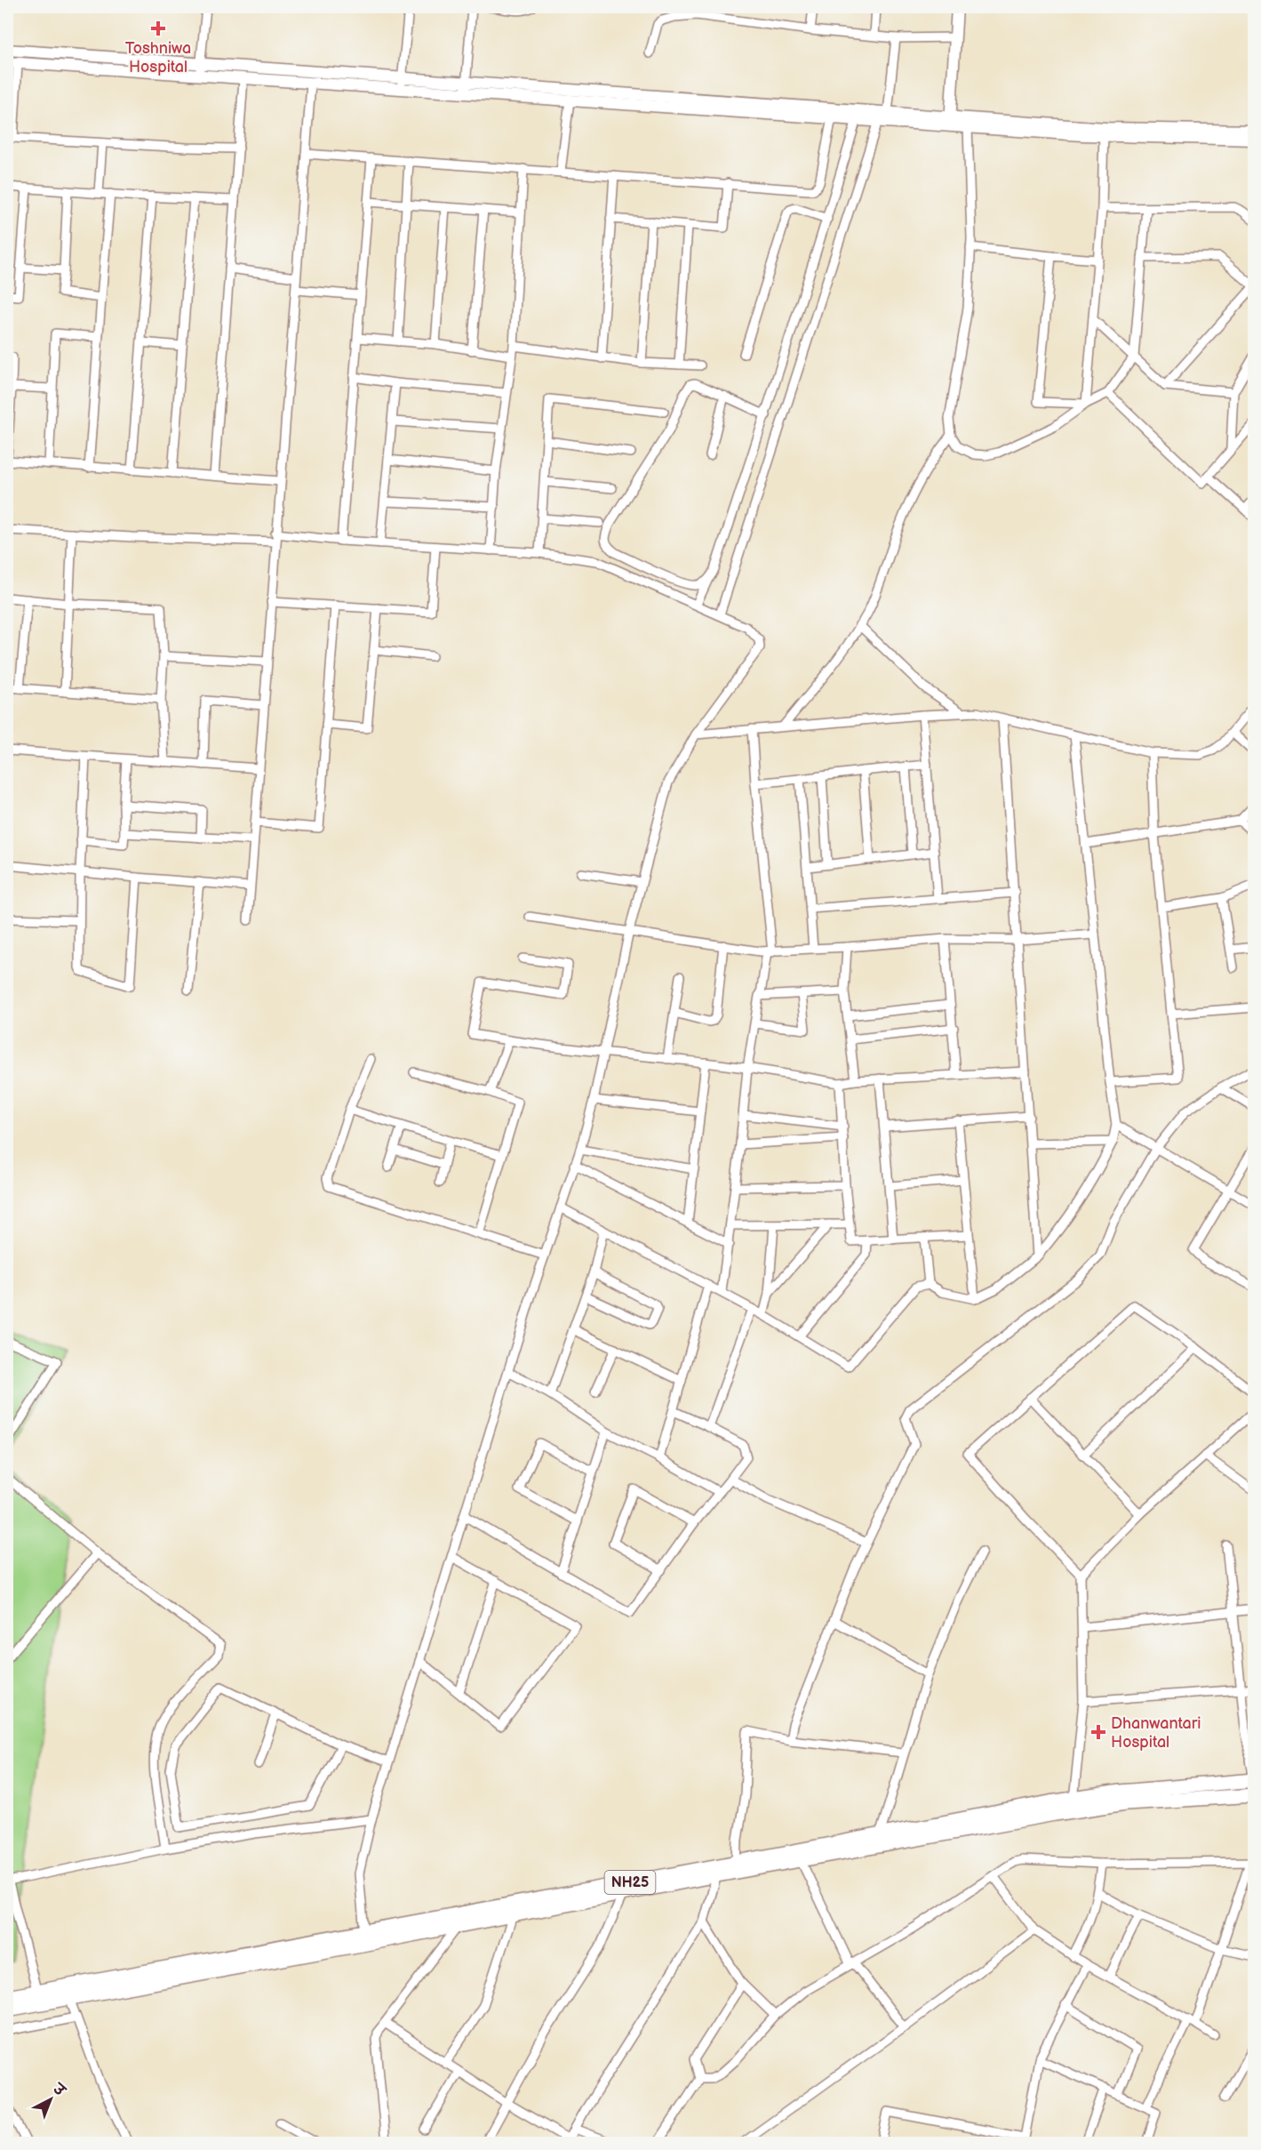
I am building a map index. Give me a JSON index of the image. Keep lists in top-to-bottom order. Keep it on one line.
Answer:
{"streets":{"main road":["NH25"]},"places":{"health":["Toshniwa Hospital","Dhanwantari Hospital"]},"north":"top right"}
